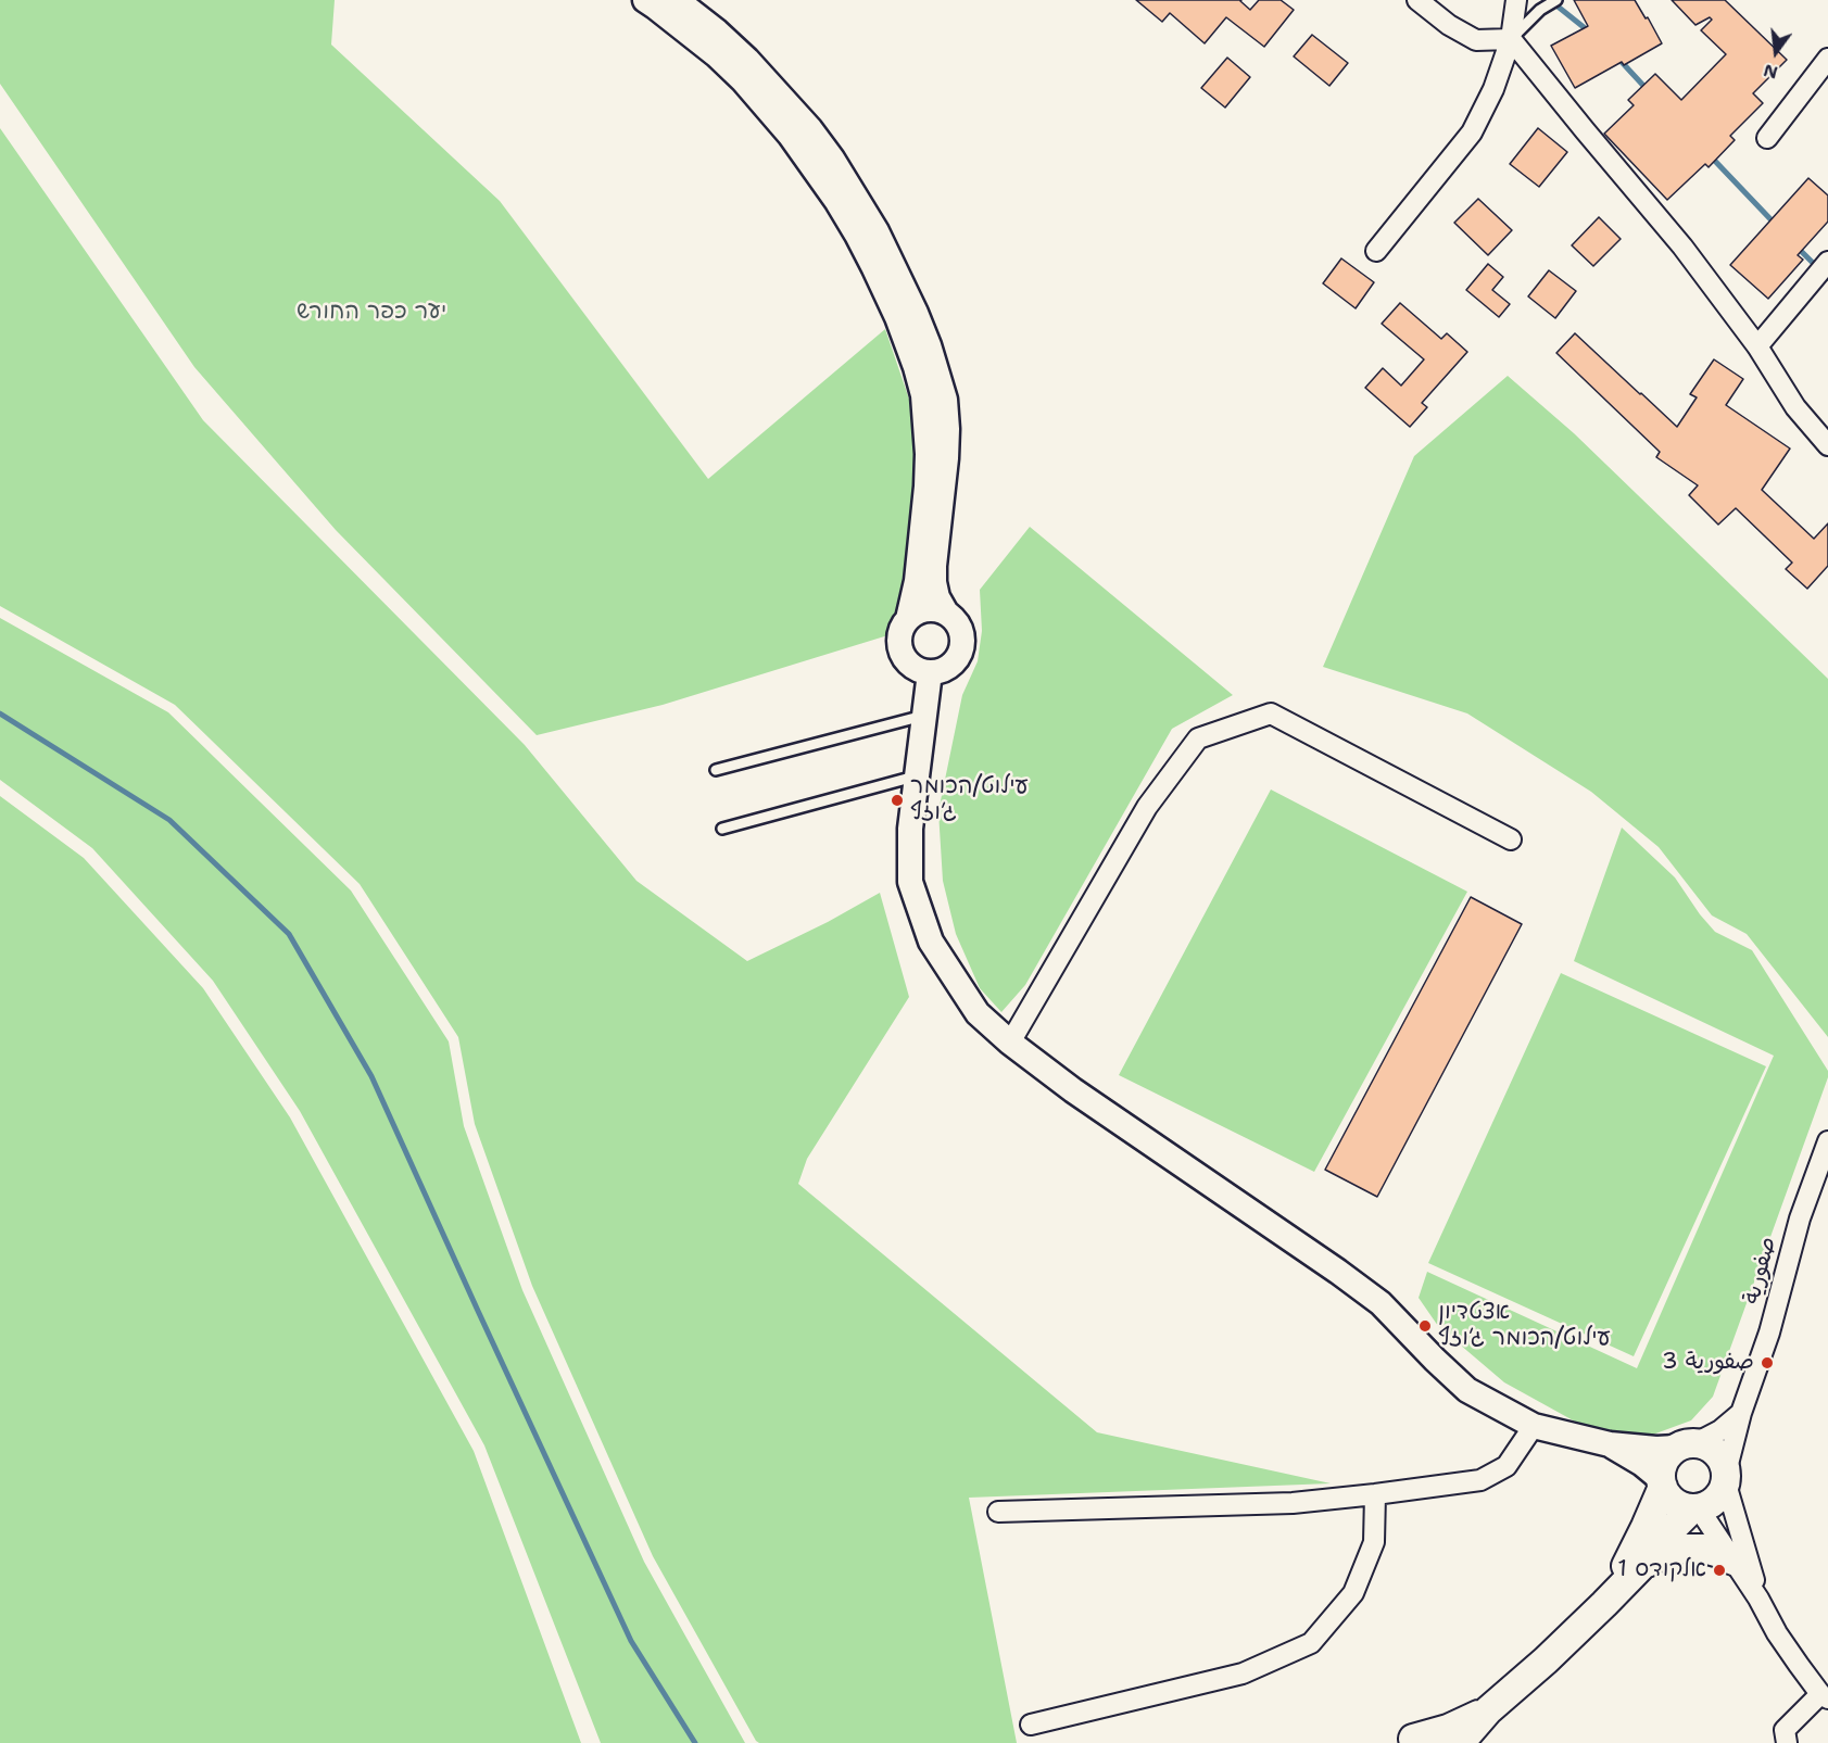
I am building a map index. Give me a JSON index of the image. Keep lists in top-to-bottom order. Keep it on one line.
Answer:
{"streets":{"street":["صفورية"]},"parks":["יער כפר החורש"],"places":["עילוט/הכומר ג׳וזף","אצטדיון עילוט/הכומר ג׳וזף","صفورية 3","אלקודס 1"],"north":"bottom"}
